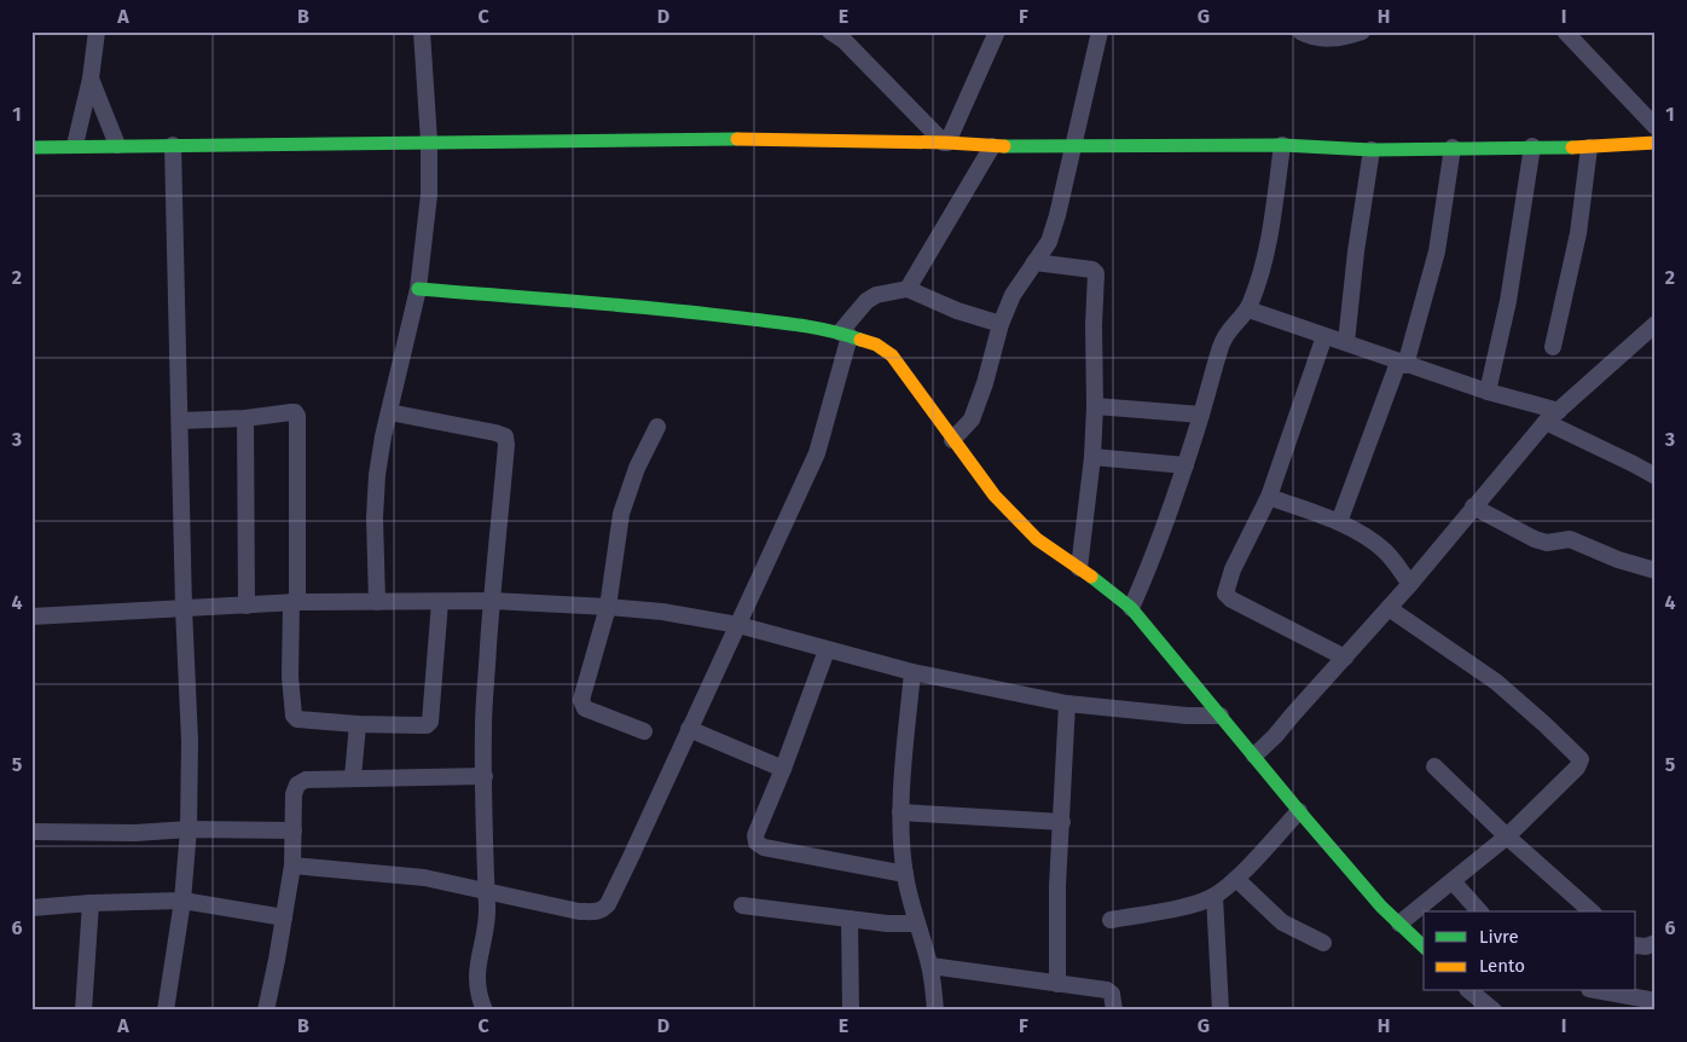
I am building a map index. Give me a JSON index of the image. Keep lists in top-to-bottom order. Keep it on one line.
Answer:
{"legend":["Livre","Lento"],"grid":{"columns":["A","B","C","D","E","F","G","H","I"],"rows":["1","2","3","4","5","6"]}}
